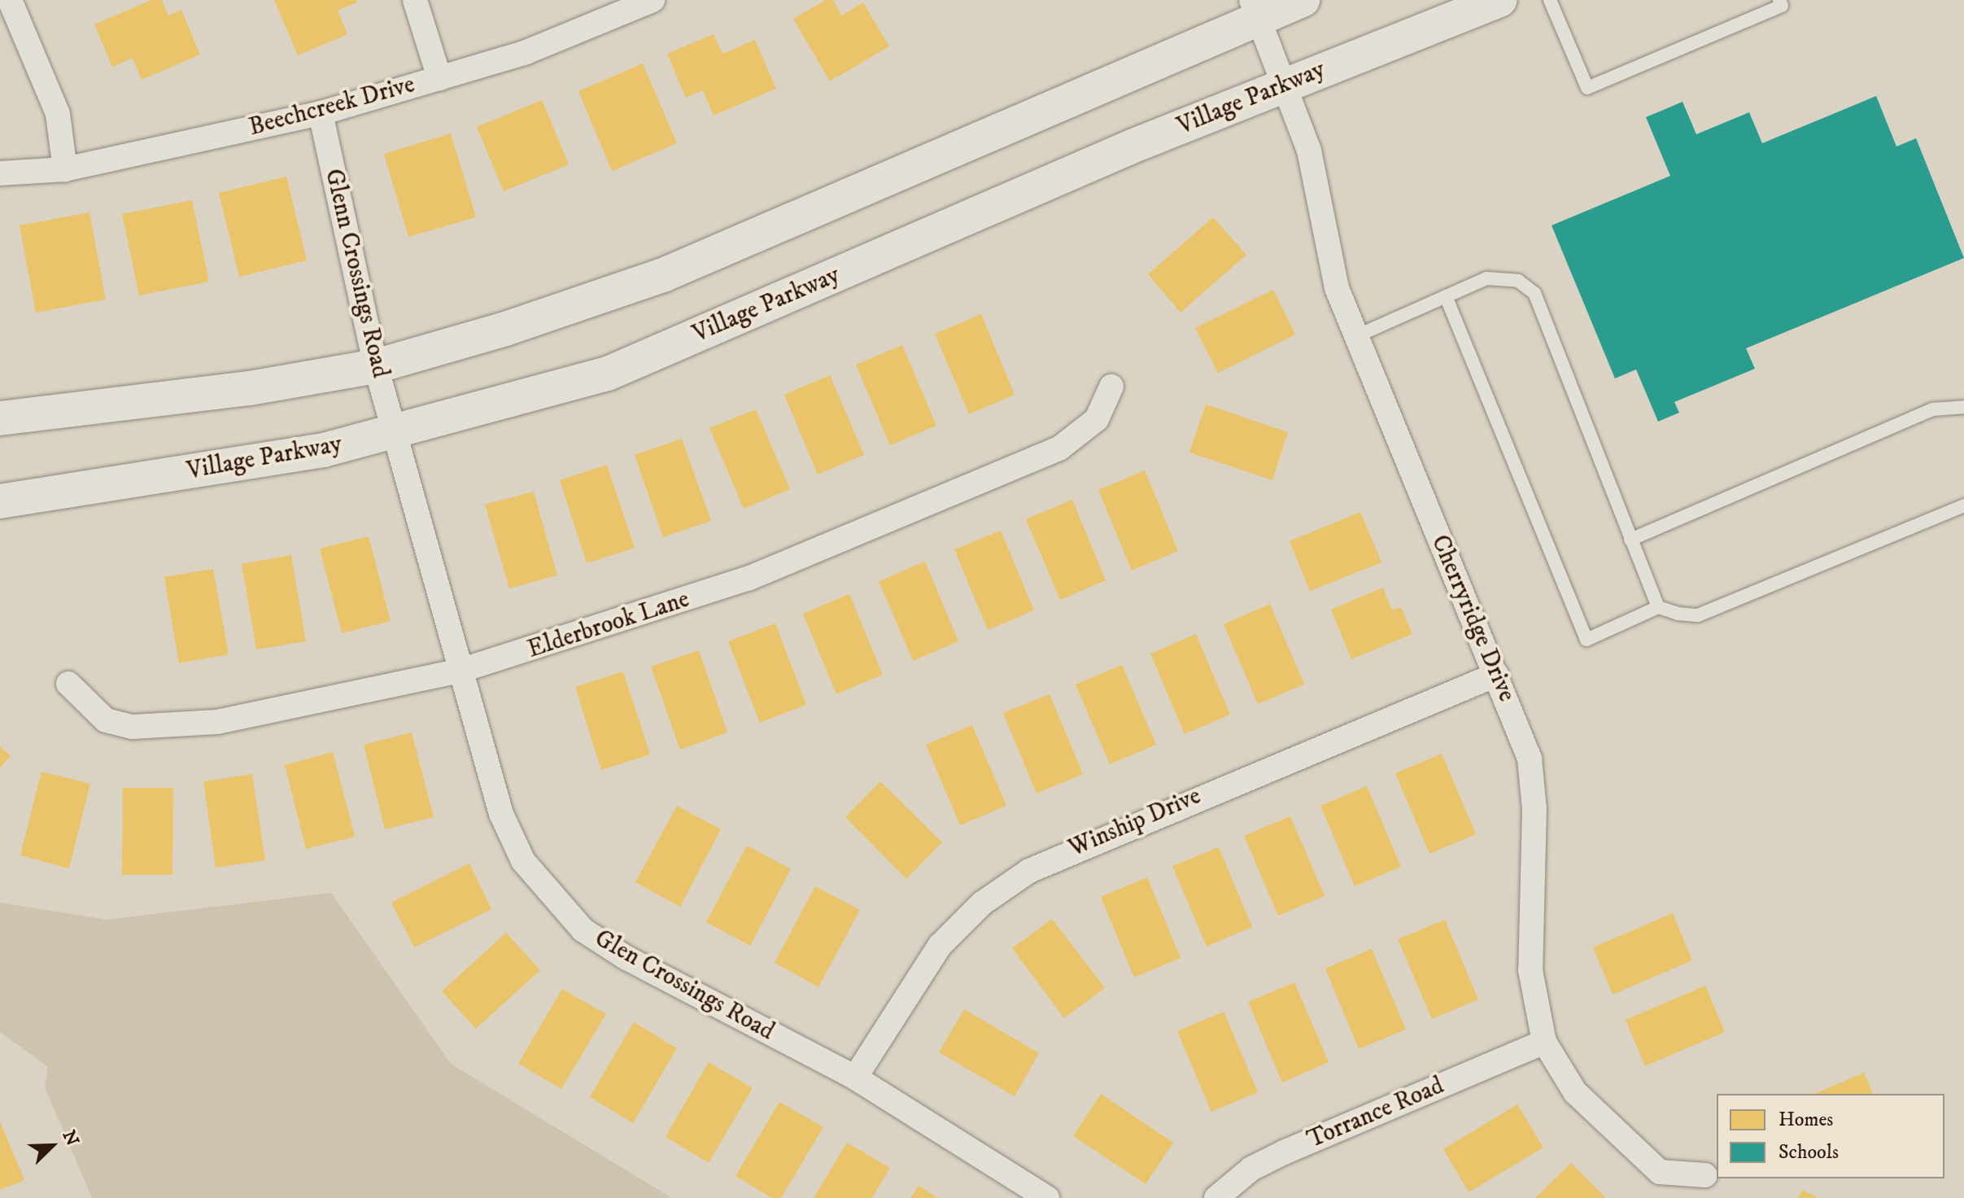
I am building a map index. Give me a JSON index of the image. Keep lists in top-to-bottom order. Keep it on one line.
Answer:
{"streets":{"main road":["Village Parkway"],"street":["Beechcreek Drive","Glenn Crossings Road","Cherryridge Drive","Elderbrook Lane","Winship Drive","Glen Crossings Road","Torrance Road"]},"crossings":[["Village Parkway","Glenn Crossings Road"],["Village Parkway","Cherryridge Drive"],["Village Parkway","Glen Crossings Road"],["Beechcreek Drive","Glenn Crossings Road"],["Glenn Crossings Road","Glen Crossings Road"],["Cherryridge Drive","Winship Drive"],["Cherryridge Drive","Torrance Road"],["Elderbrook Lane","Glen Crossings Road"],["Winship Drive","Glen Crossings Road"]],"legend":["Homes","Schools"],"north":"top right"}
